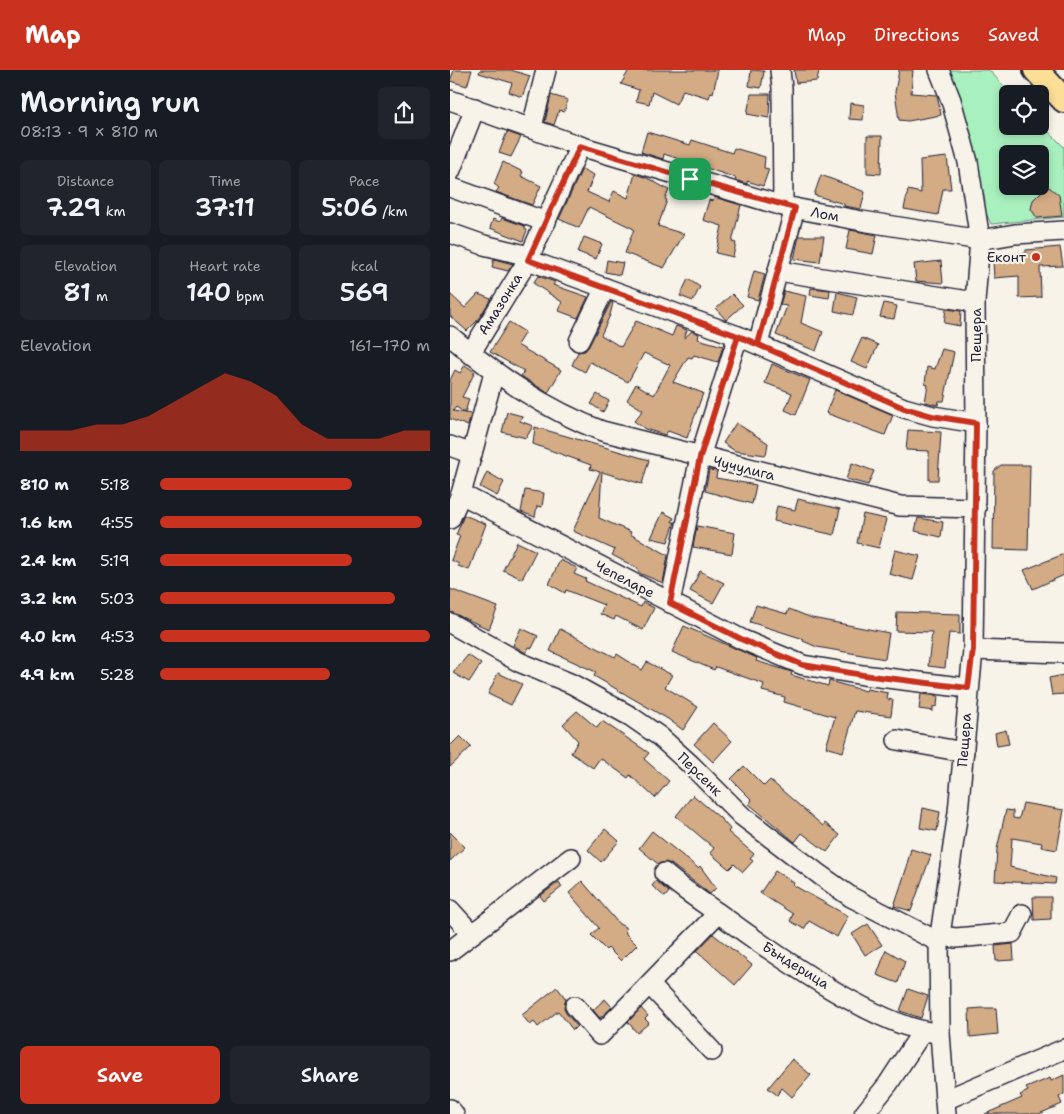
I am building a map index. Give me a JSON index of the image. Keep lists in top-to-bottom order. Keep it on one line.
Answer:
{"streets":{"street":["Лом","Амазонка","Пещера","Чучулига","Чепеларе","Персенк","Бъндерица"]},"crossings":[["Лом","Амазонка"],["Лом","Пещера"],["Амазонка","Чучулига"],["Пещера","Чучулига"],["Пещера","Чепеларе"],["Пещера","Персенк"],["Пещера","Бъндерица"]],"places":["Еконт"],"page":{"header":"Map","nav":["Map","Directions","Saved"],"heading":["Morning run","08:13 · 9 × 810 m"],"stats":[["Distance","7.29 km"],["Time","37:11"],["Pace","5:06 /km"],["Elevation","81 m"],["Heart rate","140 bpm"],["kcal","569"]],"chart":["Elevation","161–170 m"],"list":[{"name":"810 m","note":"5:18"},{"name":"1.6 km","note":"4:55"},{"name":"2.4 km","note":"5:19"},{"name":"3.2 km","note":"5:03"},{"name":"4.0 km","note":"4:53"},{"name":"4.9 km","note":"5:28"}],"buttons":["Save","Share"]}}
